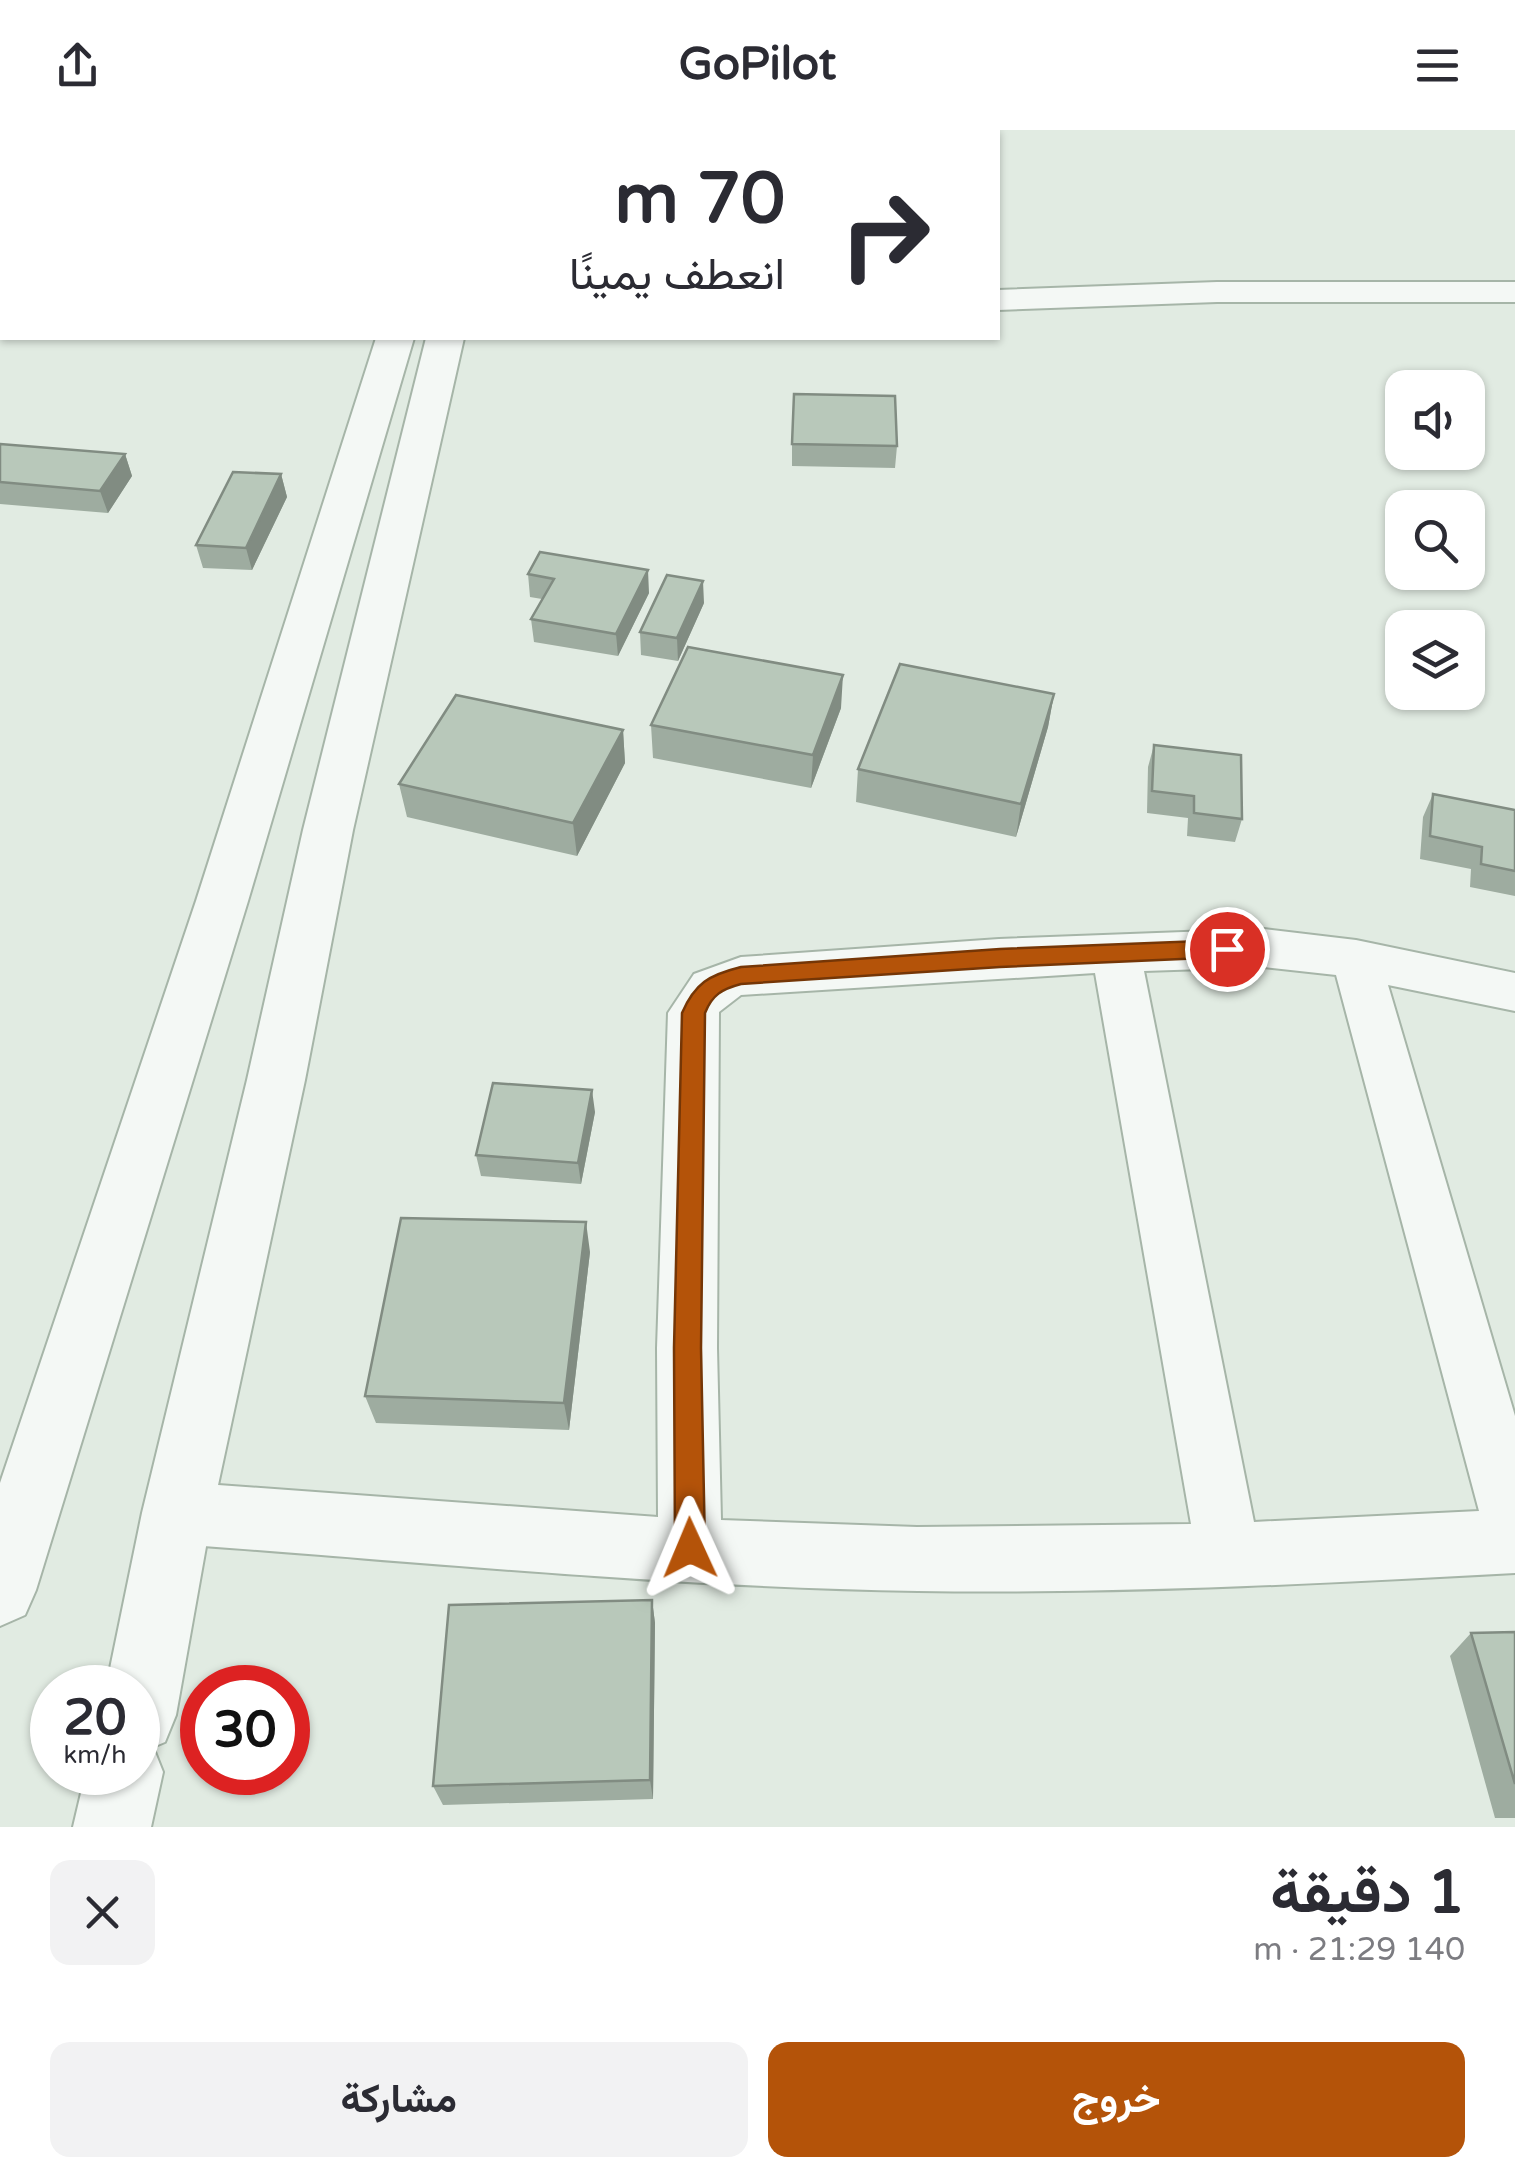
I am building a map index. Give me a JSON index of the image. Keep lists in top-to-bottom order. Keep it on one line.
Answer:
{"page":{"header":"GoPilot","turn":["70 m","انعطف يمينًا"],"speed":"20 km/h","limit":"30","heading":["1 دقيقة","140 m · 21:29"],"buttons":["خروج","مشاركة"]}}
